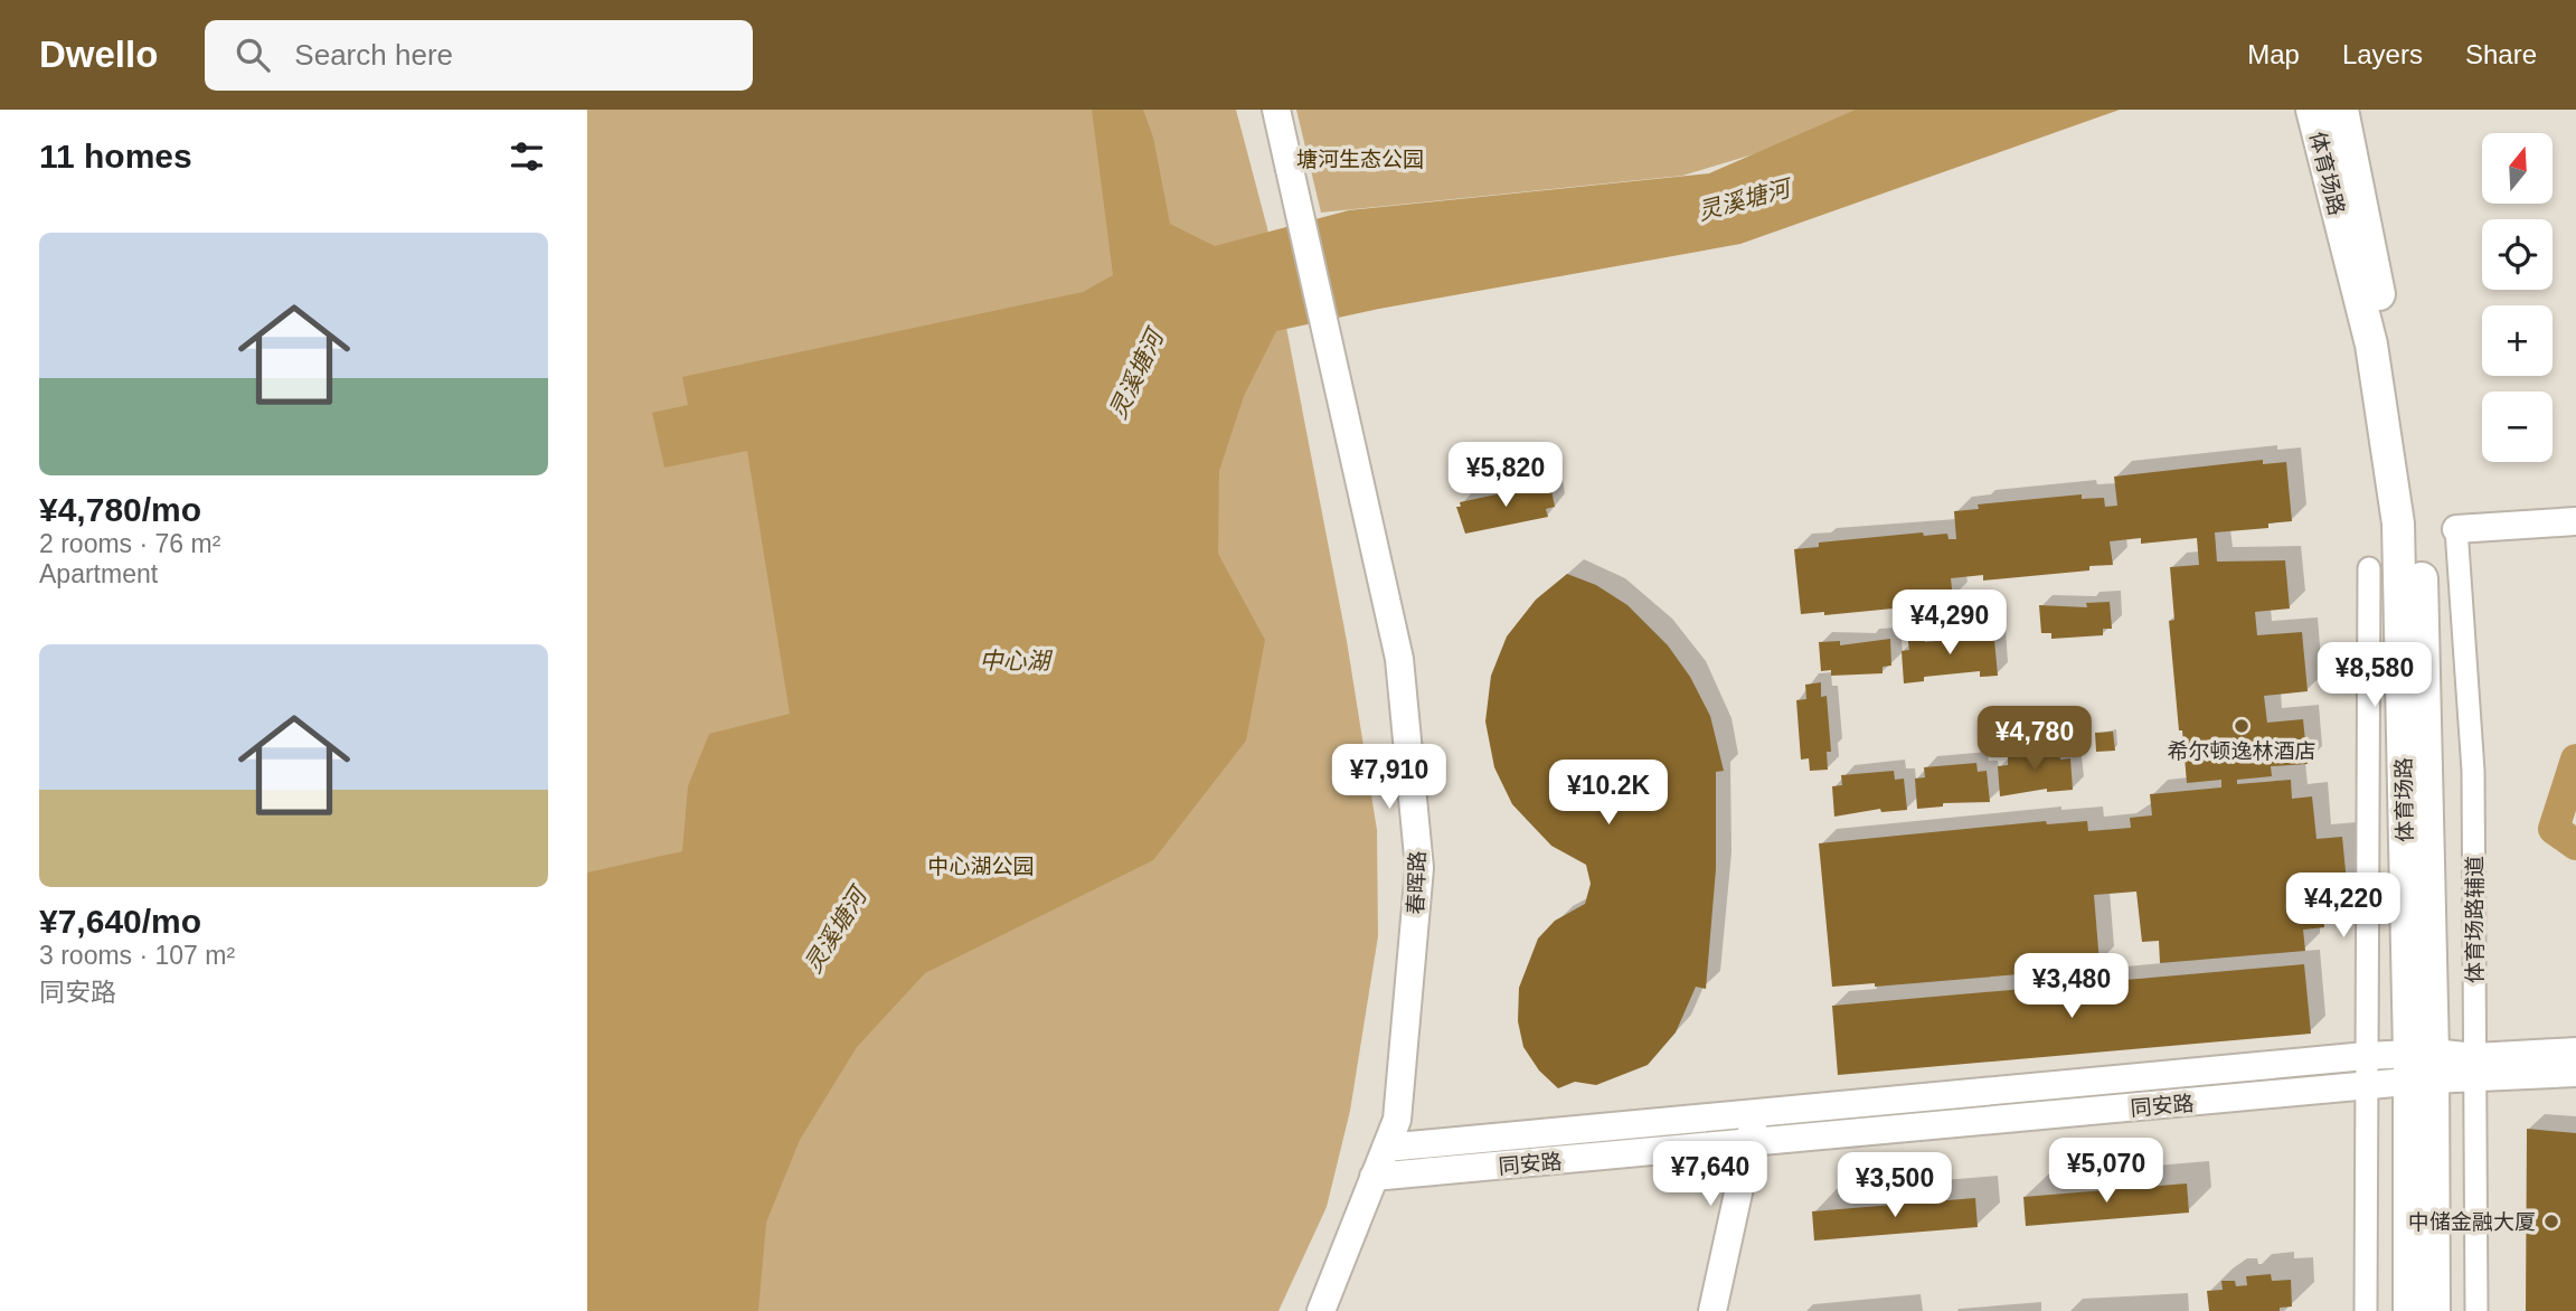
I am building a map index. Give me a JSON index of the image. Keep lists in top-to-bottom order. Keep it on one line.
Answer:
{"streets":{"main road":["体育场路"],"street":["春晖路","体育场路辅道","同安路"]},"crossings":[["体育场路","同安路"],["春晖路","同安路"],["体育场路辅道","同安路"]],"water":["灵溪塘河","中心湖"],"parks":["塘河生态公园","中心湖公园"],"places":["希尔顿逸林酒店","中储金融大厦"],"north":"top","page":{"header":"Dwello","search":"Search here","nav":["Map","Layers","Share"],"heading":"11 homes","map_buttons":["+","−"],"list":[{"name":"¥4,780/mo","note":"2 rooms · 76 m² · Apartment"},{"name":"¥7,640/mo","note":"3 rooms · 107 m² · 同安路"}],"price":["¥5,820","¥4,290","¥8,580","¥4,780","¥7,910","¥10.2K","¥4,220","¥3,480","¥5,070","¥7,640","¥3,500"]}}
